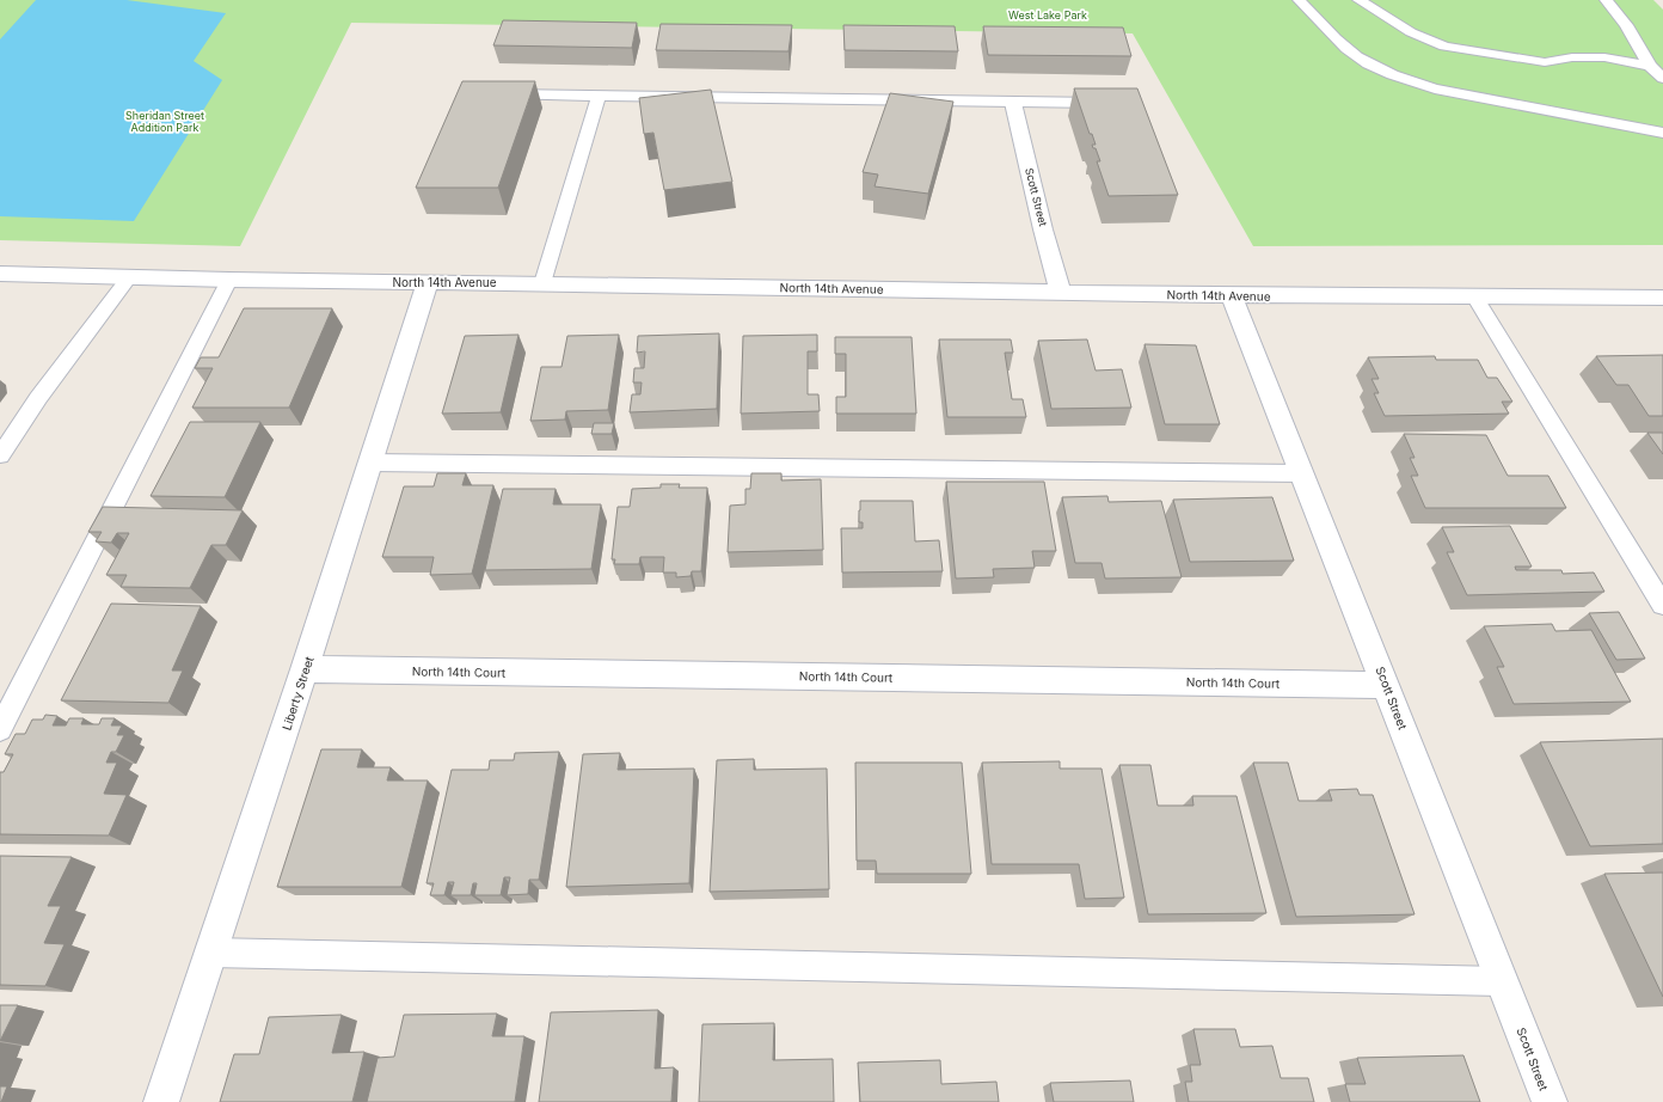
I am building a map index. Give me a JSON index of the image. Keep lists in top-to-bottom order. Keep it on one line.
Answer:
{"streets":{"street":["Scott Street","North 14th Avenue","North 14th Court","Liberty Street"]},"crossings":[["Scott Street","North 14th Avenue"],["Scott Street","North 14th Court"],["North 14th Avenue","Liberty Street"],["North 14th Court","Liberty Street"]],"parks":["West Lake Park","Sheridan Street Addition Park"]}
